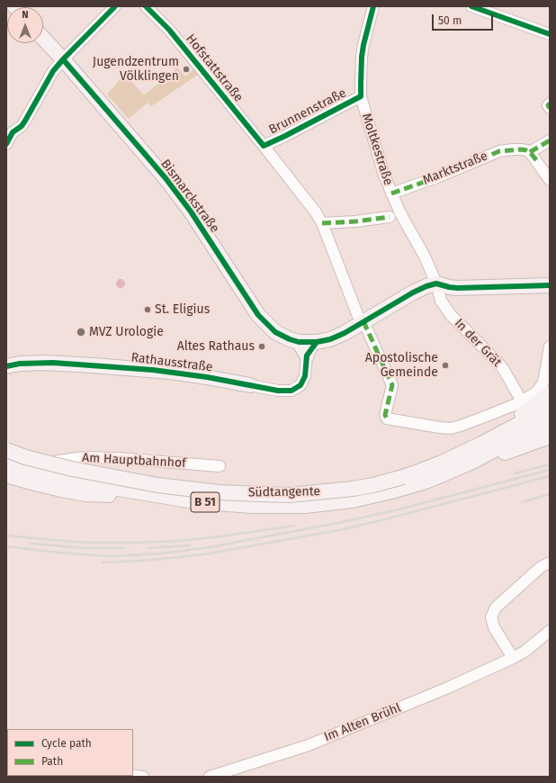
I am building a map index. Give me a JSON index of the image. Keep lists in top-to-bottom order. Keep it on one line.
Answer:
{"streets":{"main road":["Bismarckstraße","Rathausstraße","Südtangente","B 51"],"street":["Hofstattstraße","Brunnenstraße","Moltkestraße","Marktstraße","In der Grät","Am Hauptbahnhof","Im Alten Brühl"]},"crossings":[["Hofstattstraße","Brunnenstraße"],["Hofstattstraße","In der Grät"],["Brunnenstraße","Moltkestraße"],["Moltkestraße","Marktstraße"],["Moltkestraße","In der Grät"],["Am Hauptbahnhof","Südtangente"]],"places":["Jugendzentrum Völklingen","St. Eligius","MVZ Urologie","Altes Rathaus","Apostolische Gemeinde"],"legend":["Cycle path","Path"],"scale_bar":"50 m","north":"top"}
